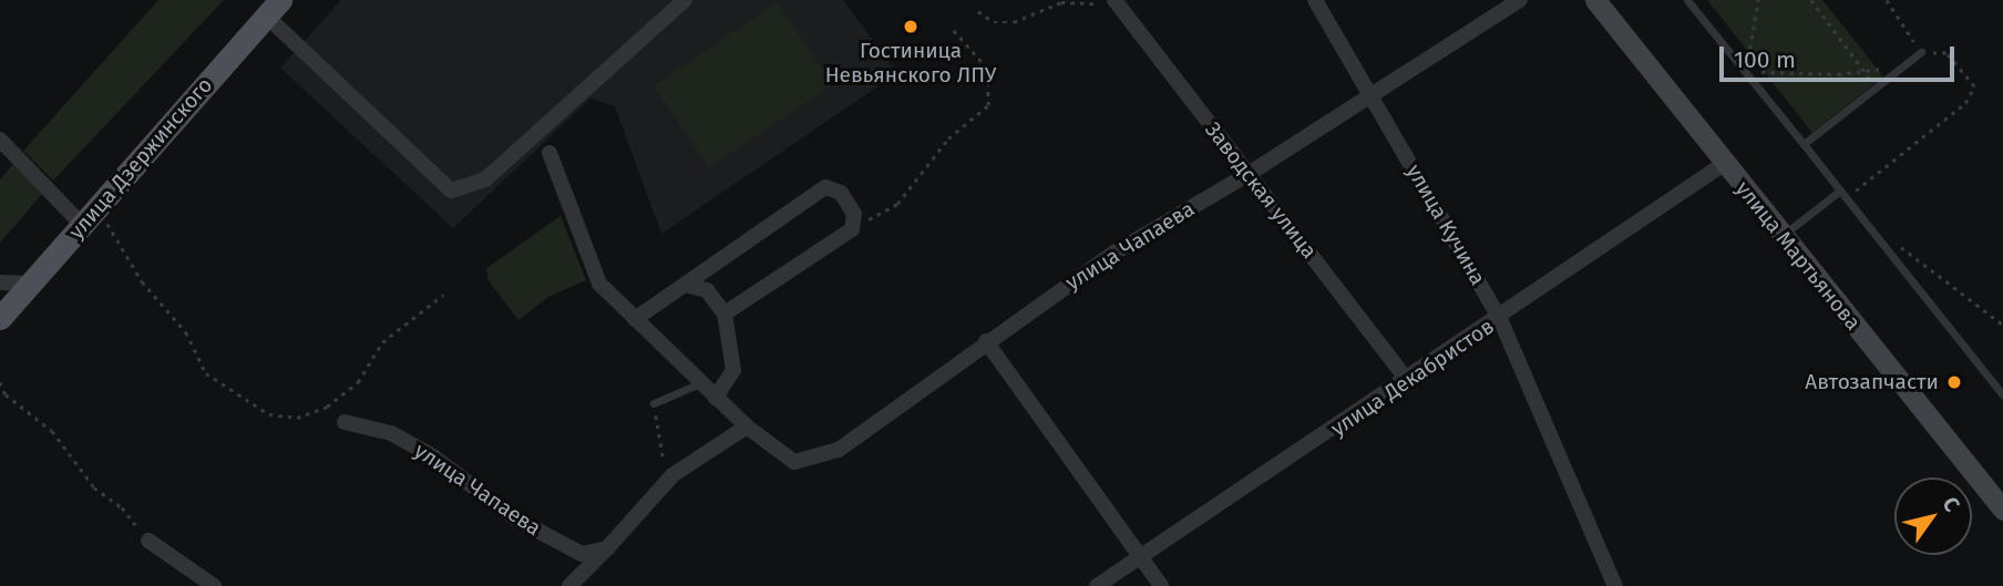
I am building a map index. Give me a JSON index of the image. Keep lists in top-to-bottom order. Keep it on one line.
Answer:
{"streets":{"main road":["улица Дзержинского","улица Мартьянова"],"street":["Заводская улица","улица Кучина","улица Чапаева","улица Декабристов"]},"crossings":[["Заводская улица","улица Чапаева"],["Заводская улица","улица Декабристов"],["улица Кучина","улица Чапаева"],["улица Кучина","улица Декабристов"],["улица Мартьянова","улица Декабристов"]],"places":["Гостиница Невьянского ЛПУ","Автозапчасти"],"scale_bar":"100 m","north":"top right"}
